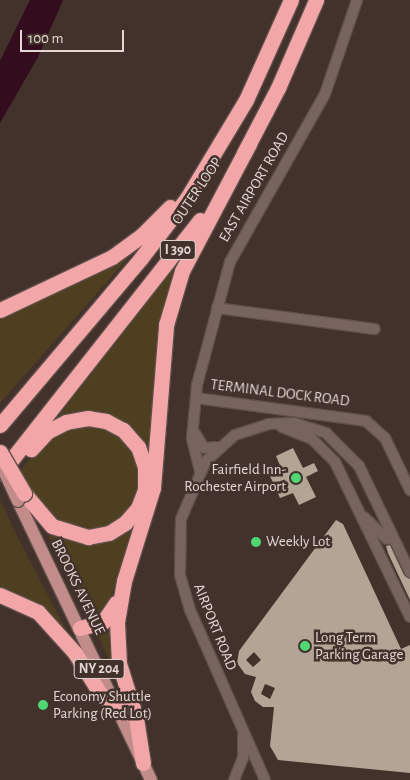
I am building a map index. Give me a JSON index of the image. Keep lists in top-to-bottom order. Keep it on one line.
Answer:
{"streets":{"highway":["OUTER LOOP","I 390"],"main road":["BROOKS AVENUE","NY 204"],"street":["EAST AIRPORT ROAD","TERMINAL DOCK ROAD","AIRPORT ROAD"]},"crossings":[["EAST AIRPORT ROAD","TERMINAL DOCK ROAD"],["EAST AIRPORT ROAD","AIRPORT ROAD"]],"places":["Fairfield Inn- Rochester Airport","Weekly Lot","Long Term Parking Garage","Economy Shuttle Parking (Red Lot)"],"scale_bar":"100 m"}
